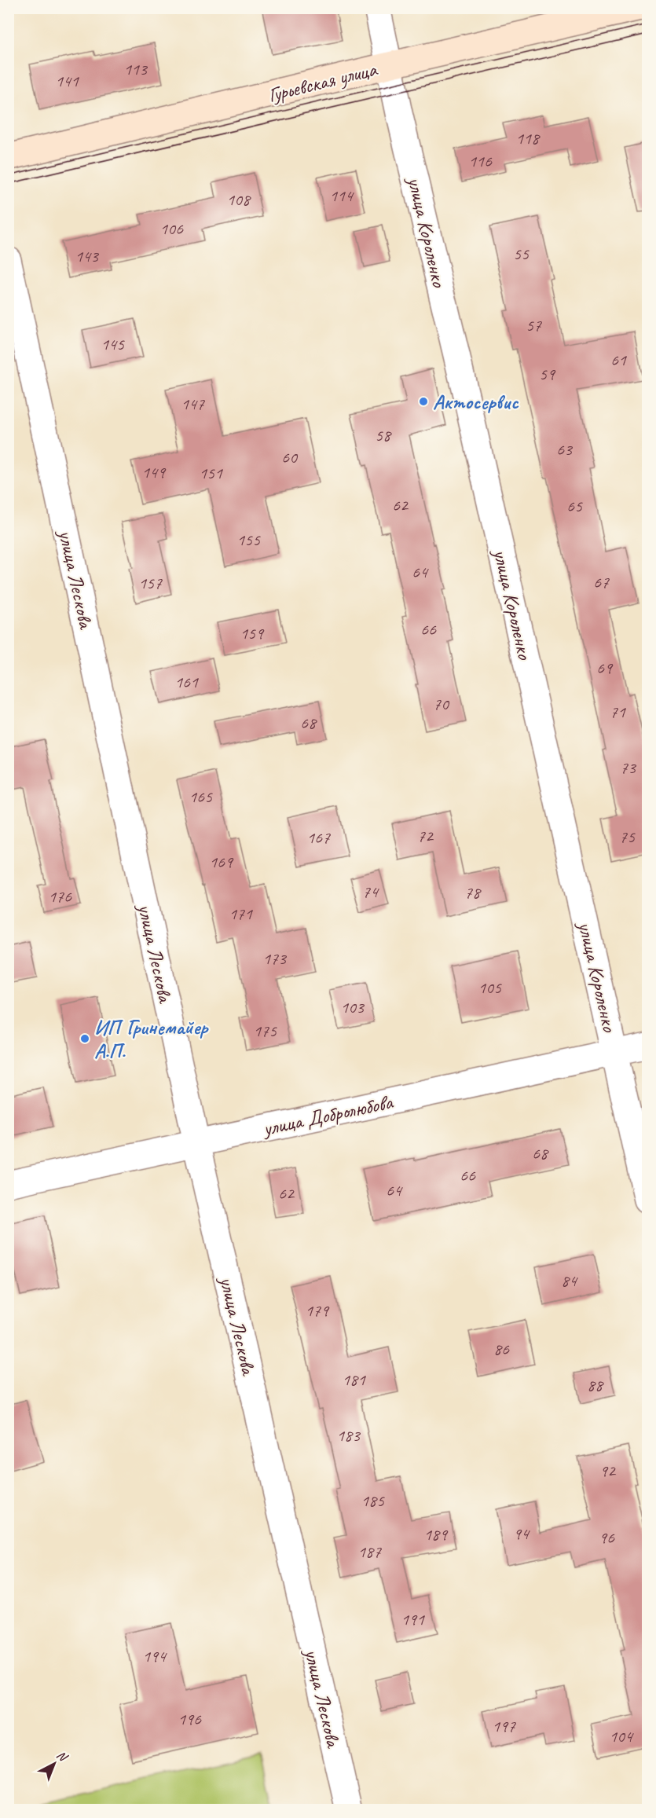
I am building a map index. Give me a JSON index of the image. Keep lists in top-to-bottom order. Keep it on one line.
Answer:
{"streets":{"street":["Гурьевская улица","улица Короленко","улица Лескова","улица Добролюбова"]},"crossings":[["Гурьевская улица","улица Короленко"],["улица Короленко","улица Добролюбова"],["улица Лескова","улица Добролюбова"]],"places":["Актосервис","ИП Гринемайер А.П."],"house_numbers":["113","141","118","116","114","108","106","55","143","57","145","61","59","147","58","63","60","149","151","62","65","155","64","67","157","66","159","69","161","70","71","68","73","165","72","75","167","169","74","78","176","171","173","105","103","175","68","66","64","62","84","179","86","181","88","183","92","185","94","189","96","187","191","194","196","197","104"],"north":"top right"}
